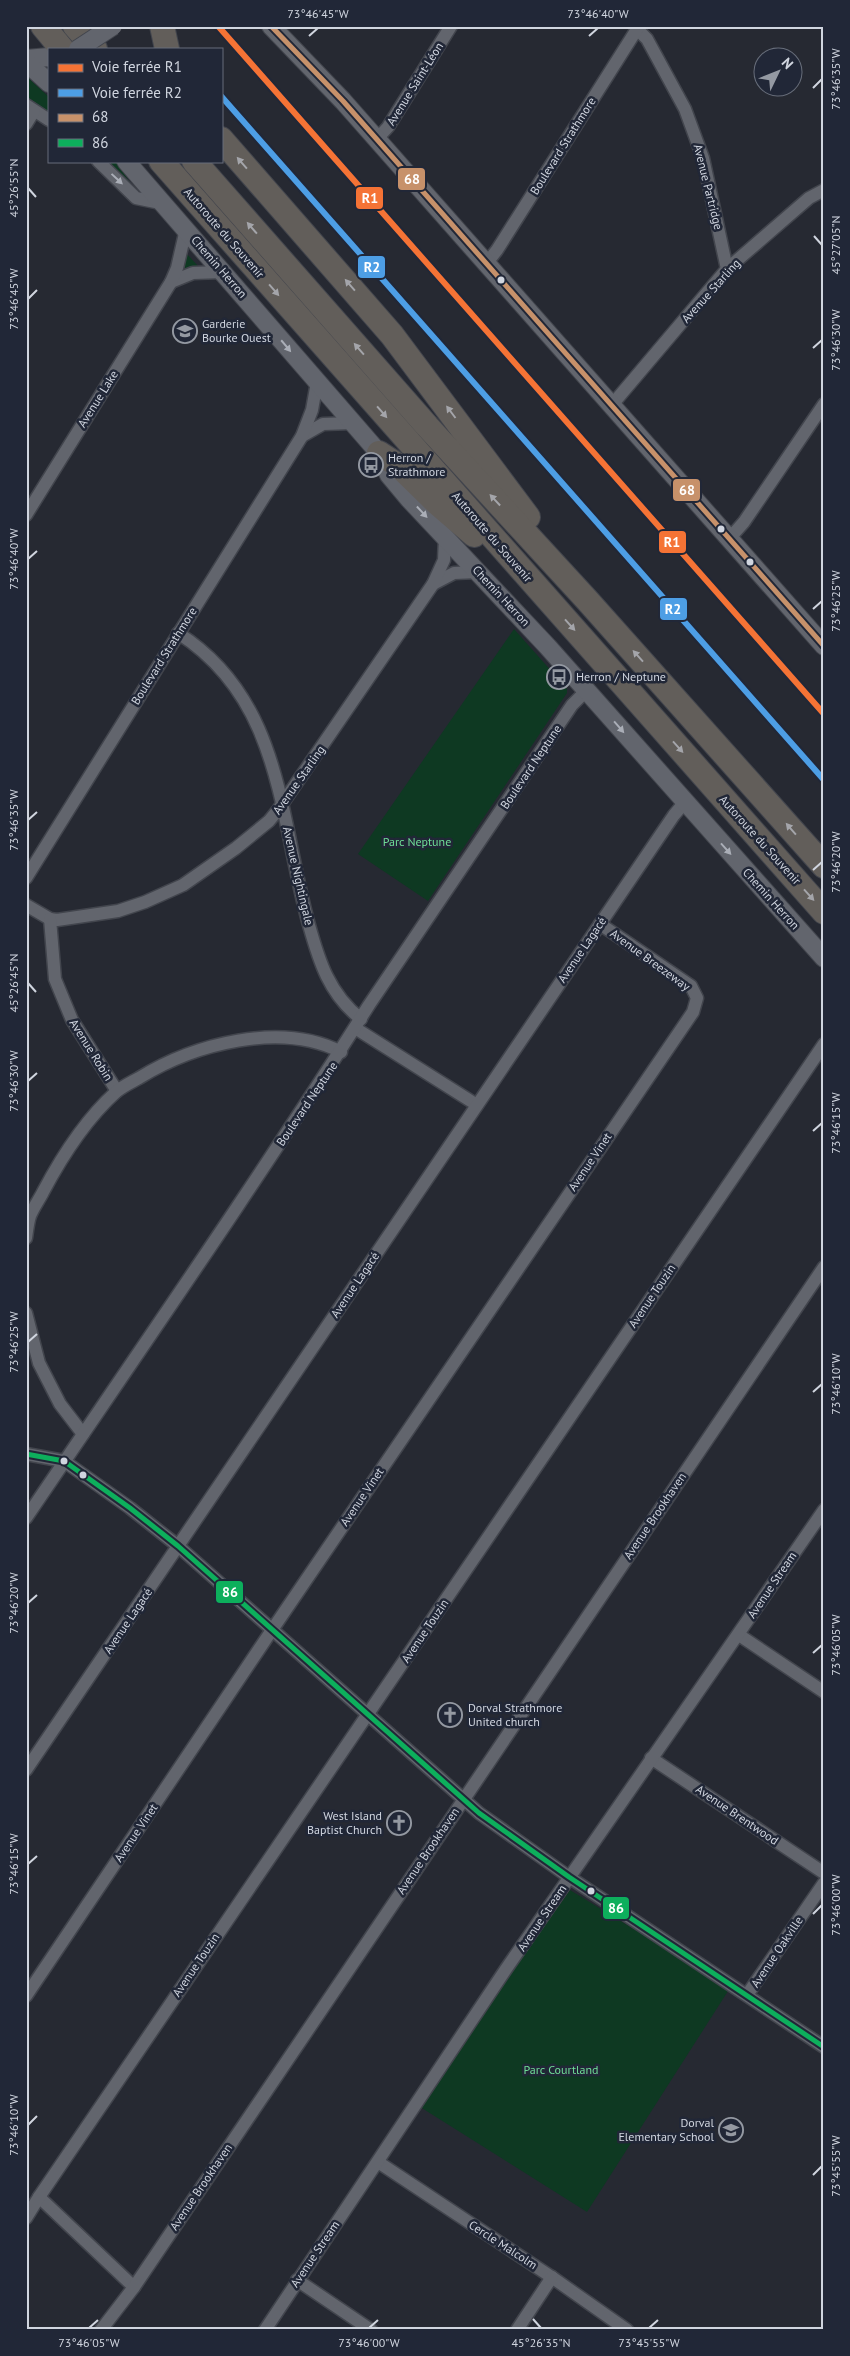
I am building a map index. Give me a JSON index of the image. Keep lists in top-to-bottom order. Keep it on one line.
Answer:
{"streets":{"highway":["Autoroute du Souvenir"],"main road":["Chemin Herron"],"street":["Avenue Saint-Léon","Boulevard Strathmore","Avenue Partridge","Avenue Starling","Avenue Lake","Boulevard Neptune","Avenue Nightingale","Avenue Lagacé","Avenue Breezeway","Avenue Robin","Avenue Vinet","Avenue Touzin","Avenue Brookhaven","Avenue Stream","Avenue Brentwood","Avenue Oakville","Cercle Malcolm"]},"crossings":[["Boulevard Strathmore","Avenue Partridge"],["Boulevard Strathmore","Chemin Herron"],["Boulevard Strathmore","Avenue Nightingale"],["Avenue Partridge","Avenue Starling"],["Chemin Herron","Avenue Starling"],["Chemin Herron","Avenue Lake"],["Chemin Herron","Boulevard Neptune"],["Chemin Herron","Avenue Lagacé"],["Avenue Starling","Avenue Nightingale"],["Avenue Starling","Avenue Robin"],["Boulevard Neptune","Avenue Nightingale"],["Avenue Nightingale","Avenue Lagacé"],["Avenue Lagacé","Avenue Breezeway"],["Avenue Breezeway","Avenue Vinet"],["Avenue Stream","Avenue Brentwood"],["Avenue Stream","Cercle Malcolm"]],"one_way":["Chemin Herron"],"parks":["Parc Neptune","Parc Courtland"],"places":{"school or university":["Garderie Bourke Ouest","Dorval Elementary School"],"bus stop":["Herron / Strathmore","Herron / Neptune"],"church":["Dorval Strathmore United church","West Island Baptist Church"]},"lines":["rail line R1","transit line 68","rail line R2","transit line 86"],"legend":["Voie ferrée R1","Voie ferrée R2","68","86"],"north":"top right","coordinates":["73°46'45\"W","73°46'40\"W","73°46'35\"W","45°26'55\"N","45°27'05\"N","73°46'30\"W","73°46'25\"W","73°46'20\"W","45°26'45\"N","73°46'15\"W","73°46'10\"W","73°46'05\"W","73°46'00\"W","73°45'55\"W","45°26'35\"N"]}
